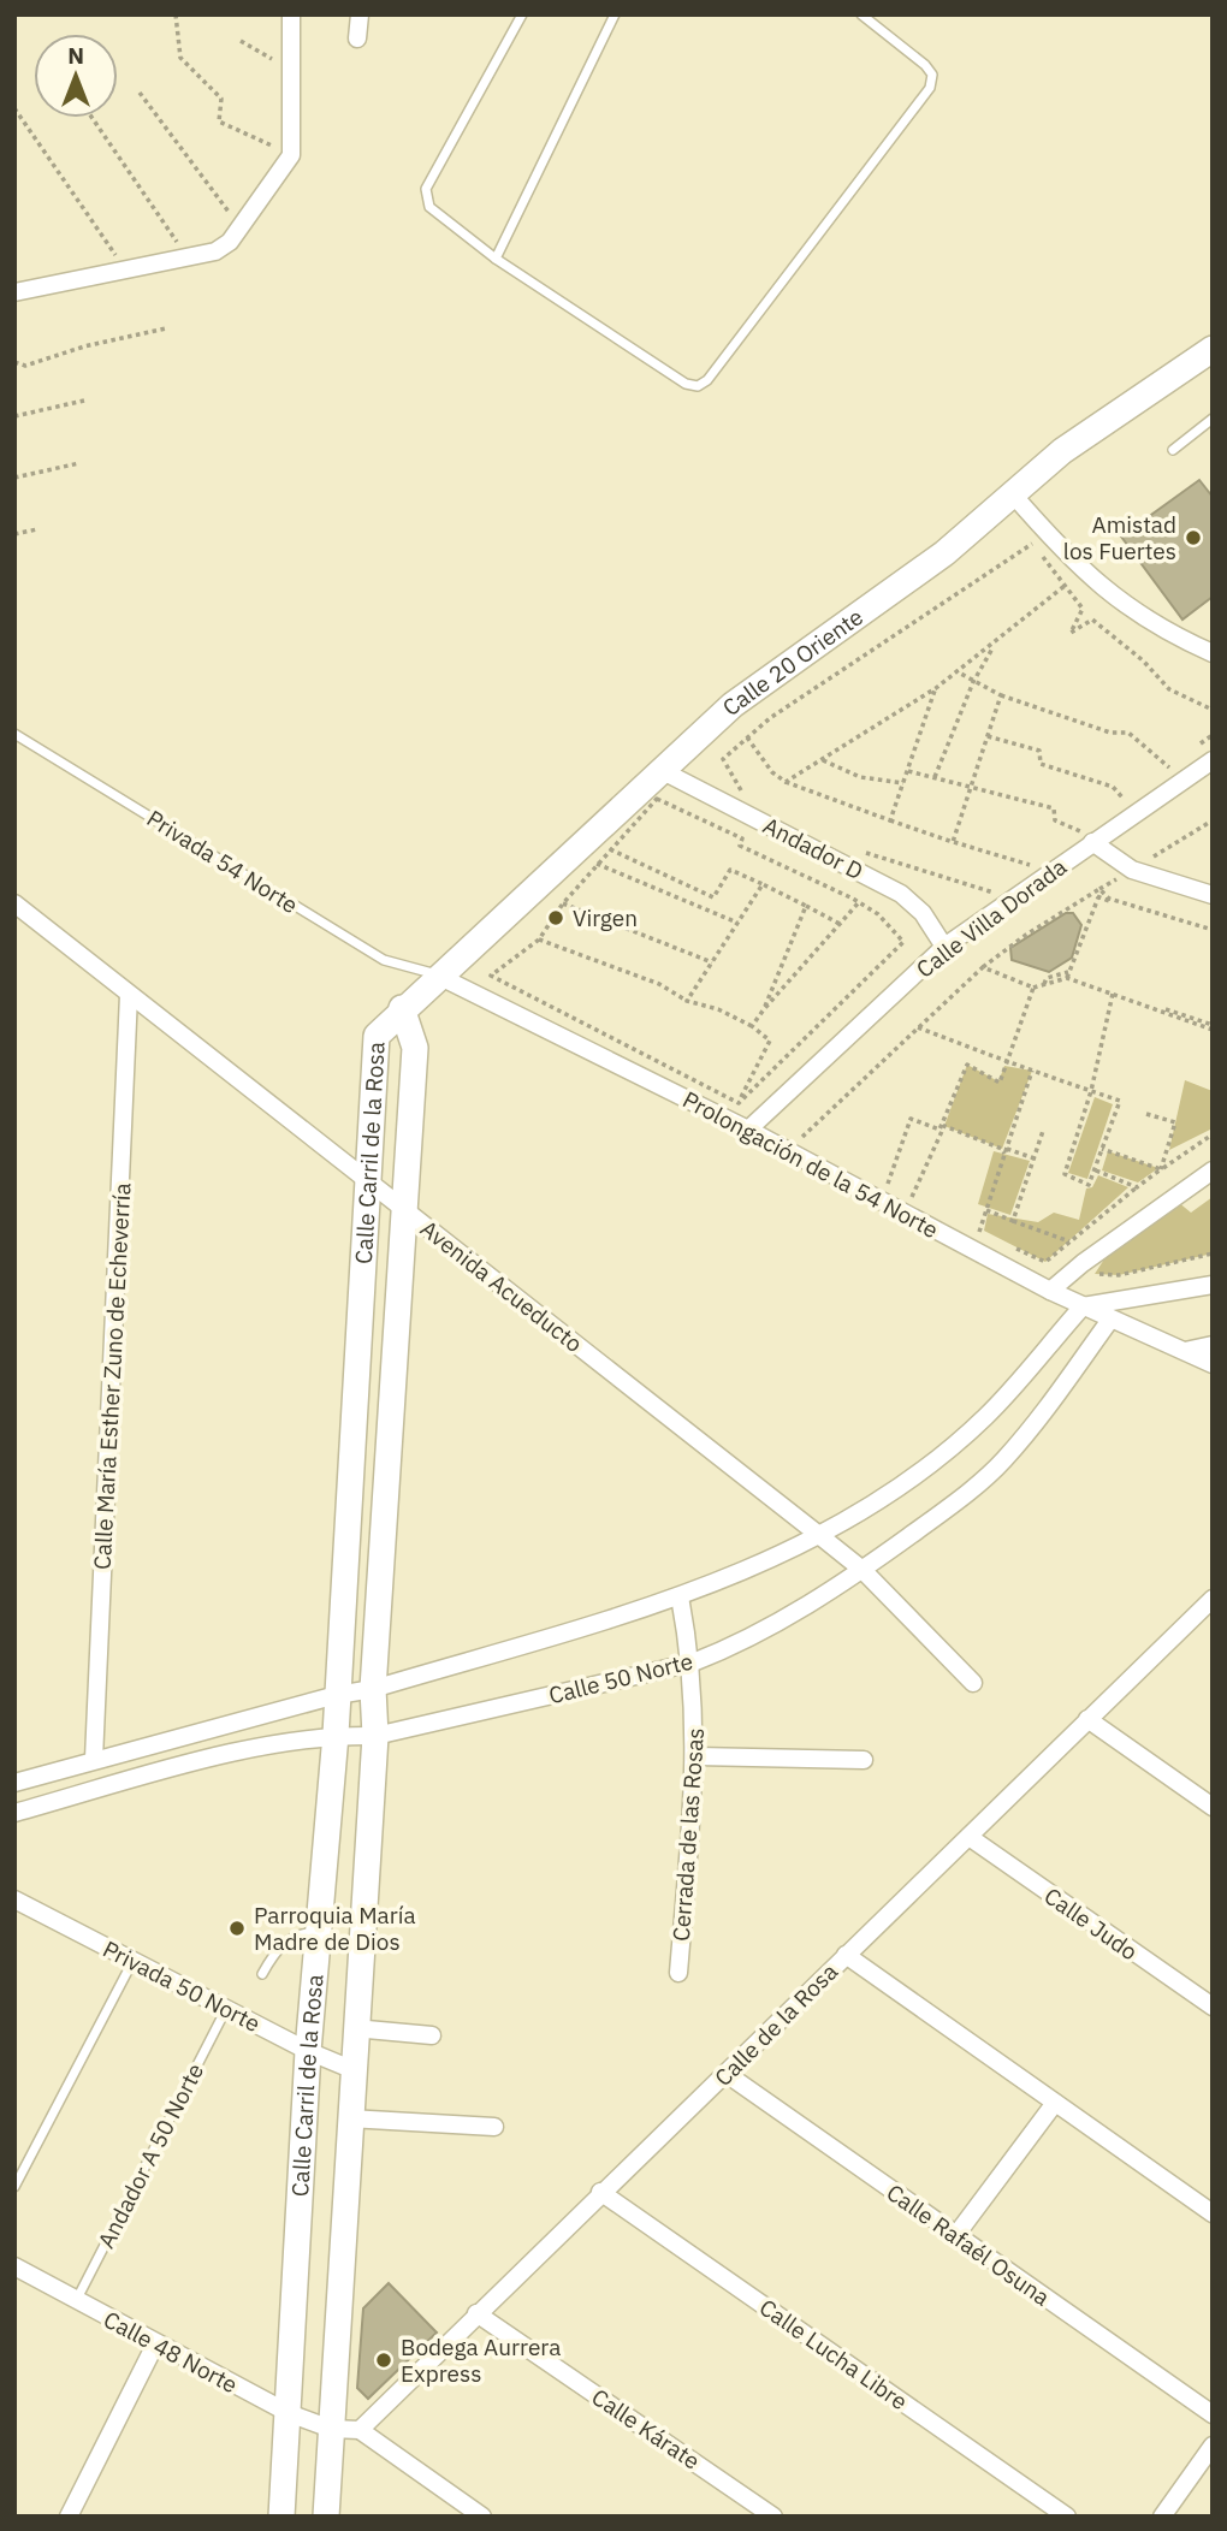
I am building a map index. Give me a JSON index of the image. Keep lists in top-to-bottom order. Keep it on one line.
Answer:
{"streets":{"main road":["Calle 20 Oriente","Calle Carril de la Rosa"],"street":["Andador D","Calle Villa Dorada","Prolongación de la 54 Norte","Avenida Acueducto","Calle María Esther Zuno de Echeverría","Calle 50 Norte","Cerrada de las Rosas","Calle Judo","Privada 50 Norte","Calle de la Rosa","Calle Rafaél Osuna","Calle 48 Norte","Calle Lucha Libre","Calle Kárate"],"lane":["Privada 54 Norte","Andador A 50 Norte"]},"crossings":[["Calle 20 Oriente","Andador D"],["Calle 20 Oriente","Privada 54 Norte"],["Calle 20 Oriente","Calle Carril de la Rosa"],["Calle 20 Oriente","Prolongación de la 54 Norte"],["Andador D","Calle Villa Dorada"],["Privada 54 Norte","Prolongación de la 54 Norte"],["Calle Villa Dorada","Prolongación de la 54 Norte"],["Calle Carril de la Rosa","Avenida Acueducto"],["Calle Carril de la Rosa","Calle 50 Norte"],["Calle Carril de la Rosa","Privada 50 Norte"],["Calle Carril de la Rosa","Calle 48 Norte"],["Prolongación de la 54 Norte","Calle 50 Norte"],["Avenida Acueducto","Calle María Esther Zuno de Echeverría"],["Avenida Acueducto","Calle 50 Norte"],["Calle 50 Norte","Cerrada de las Rosas"],["Calle Judo","Calle de la Rosa"],["Privada 50 Norte","Andador A 50 Norte"],["Calle de la Rosa","Calle Rafaél Osuna"],["Calle de la Rosa","Calle Lucha Libre"],["Calle de la Rosa","Calle Kárate"],["Andador A 50 Norte","Calle 48 Norte"]],"places":["Amistad los Fuertes","Virgen","Parroquia María Madre de Dios","Bodega Aurrera Express"],"north":"top"}
